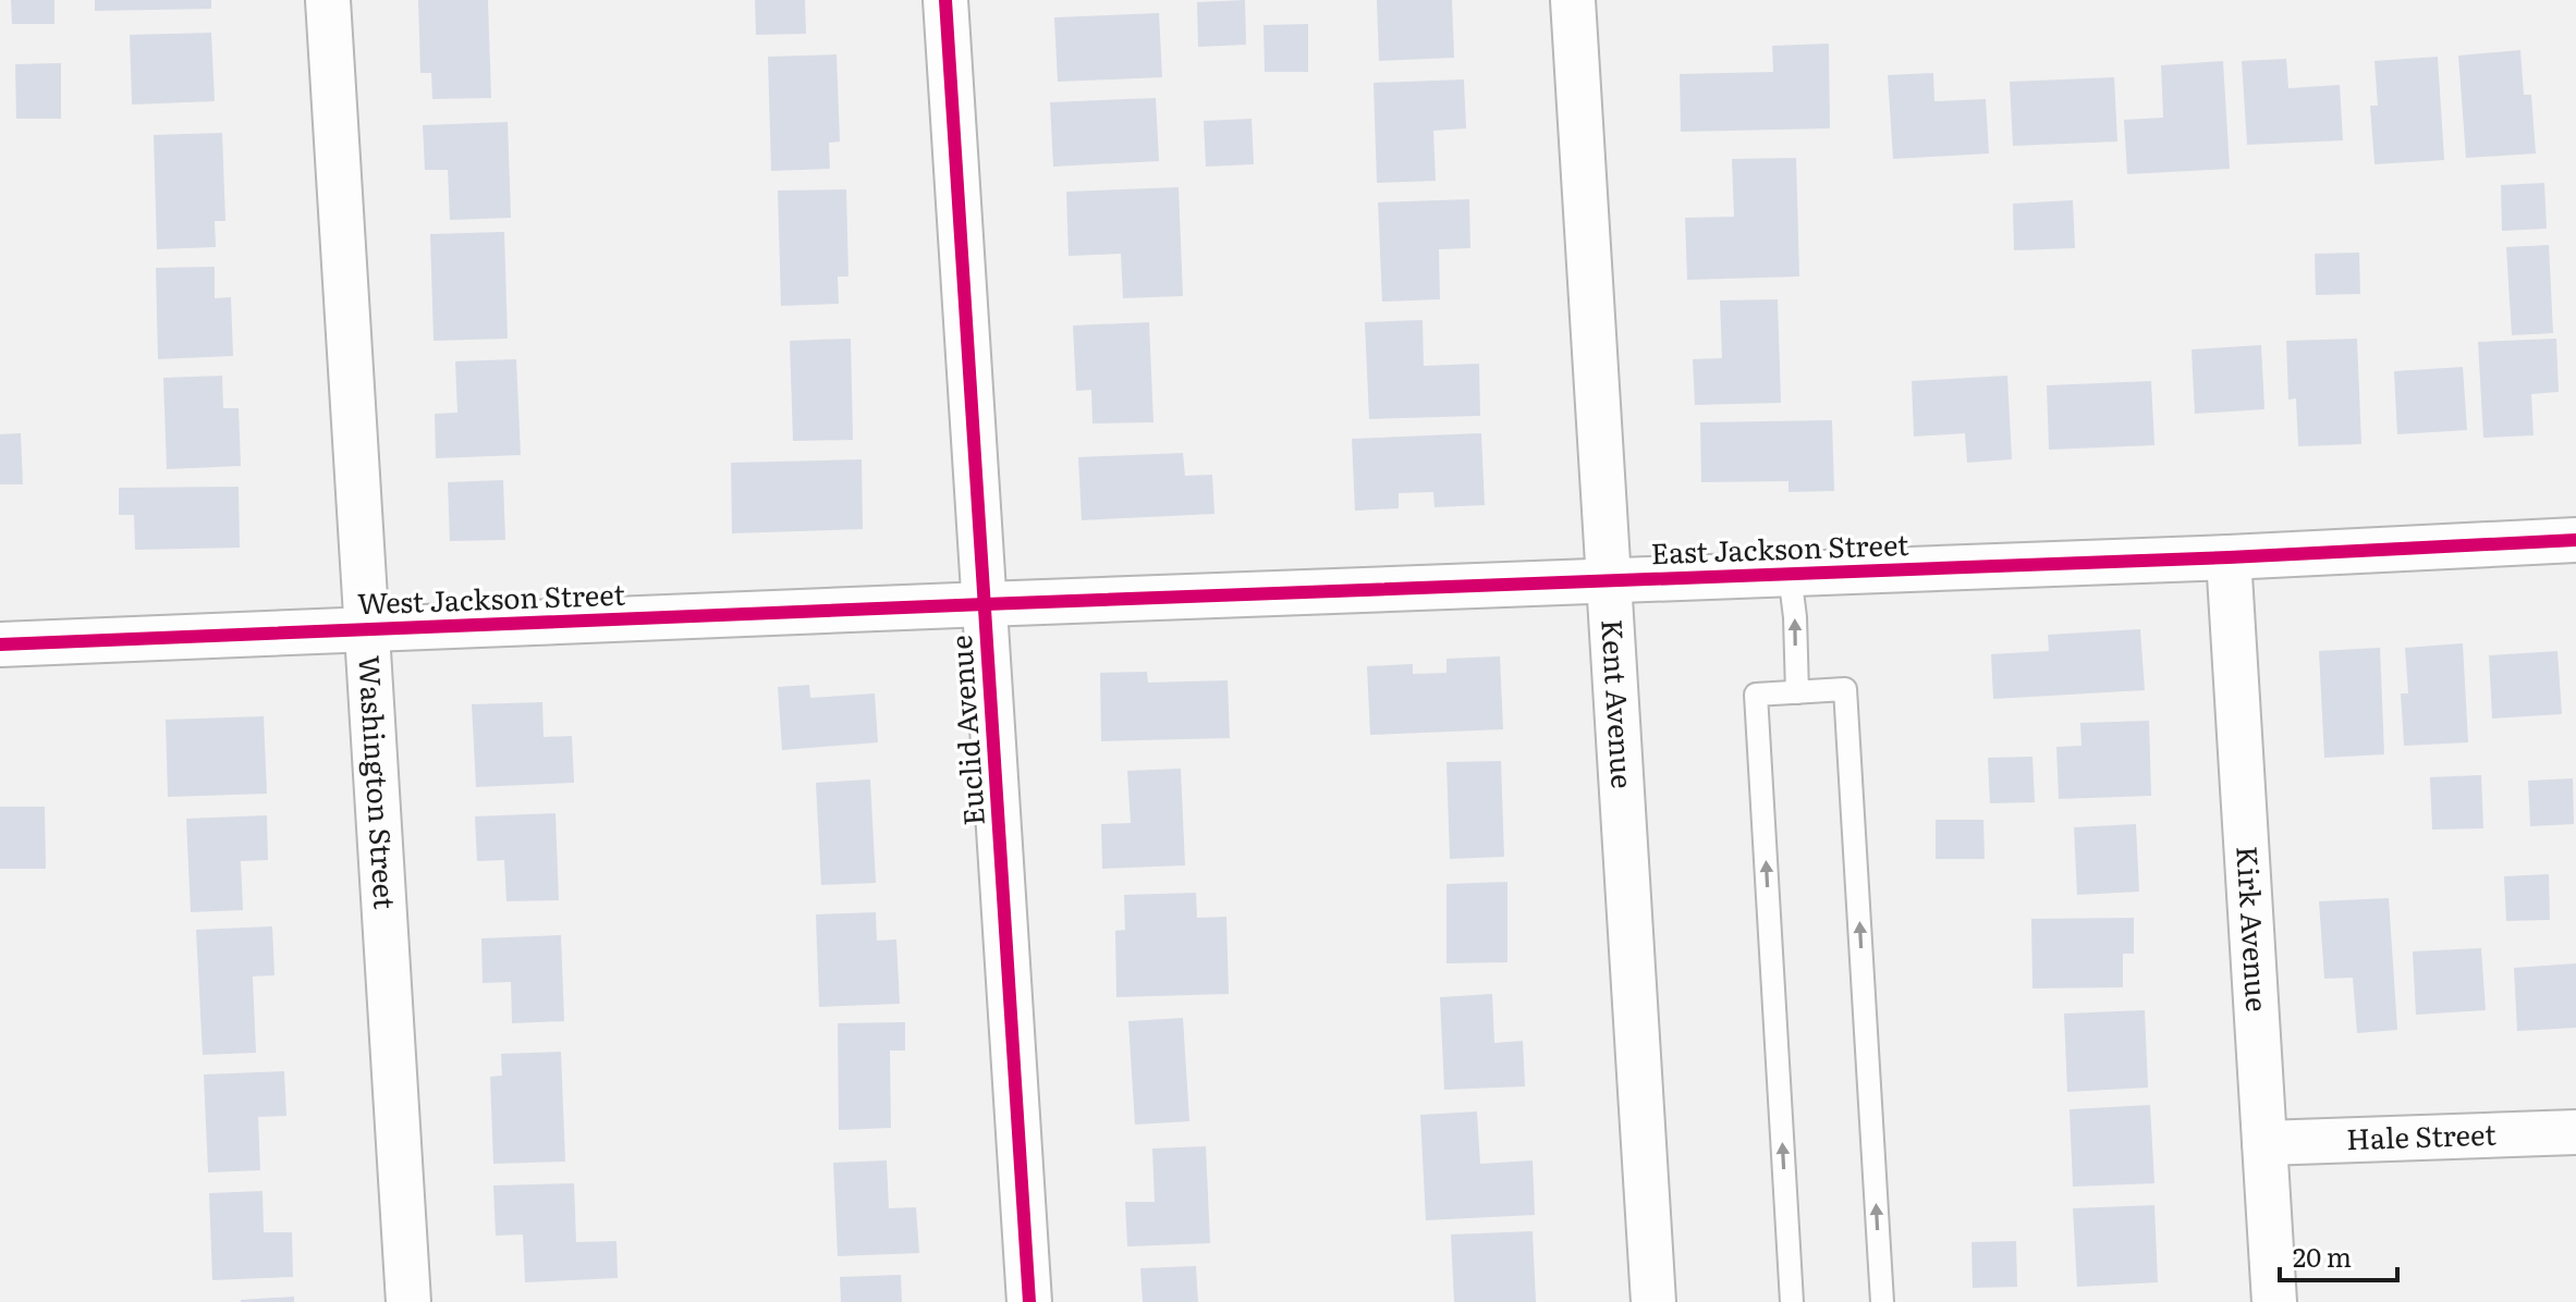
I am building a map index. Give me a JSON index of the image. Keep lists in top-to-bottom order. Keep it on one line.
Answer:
{"streets":{"street":["East Jackson Street","West Jackson Street","Kent Avenue","Euclid Avenue","Washington Street","Kirk Avenue","Hale Street"]},"crossings":[["East Jackson Street","West Jackson Street"],["East Jackson Street","Kent Avenue"],["East Jackson Street","Euclid Avenue"],["East Jackson Street","Kirk Avenue"],["West Jackson Street","Euclid Avenue"],["West Jackson Street","Washington Street"],["Kirk Avenue","Hale Street"]],"scale_bar":"20 m"}
